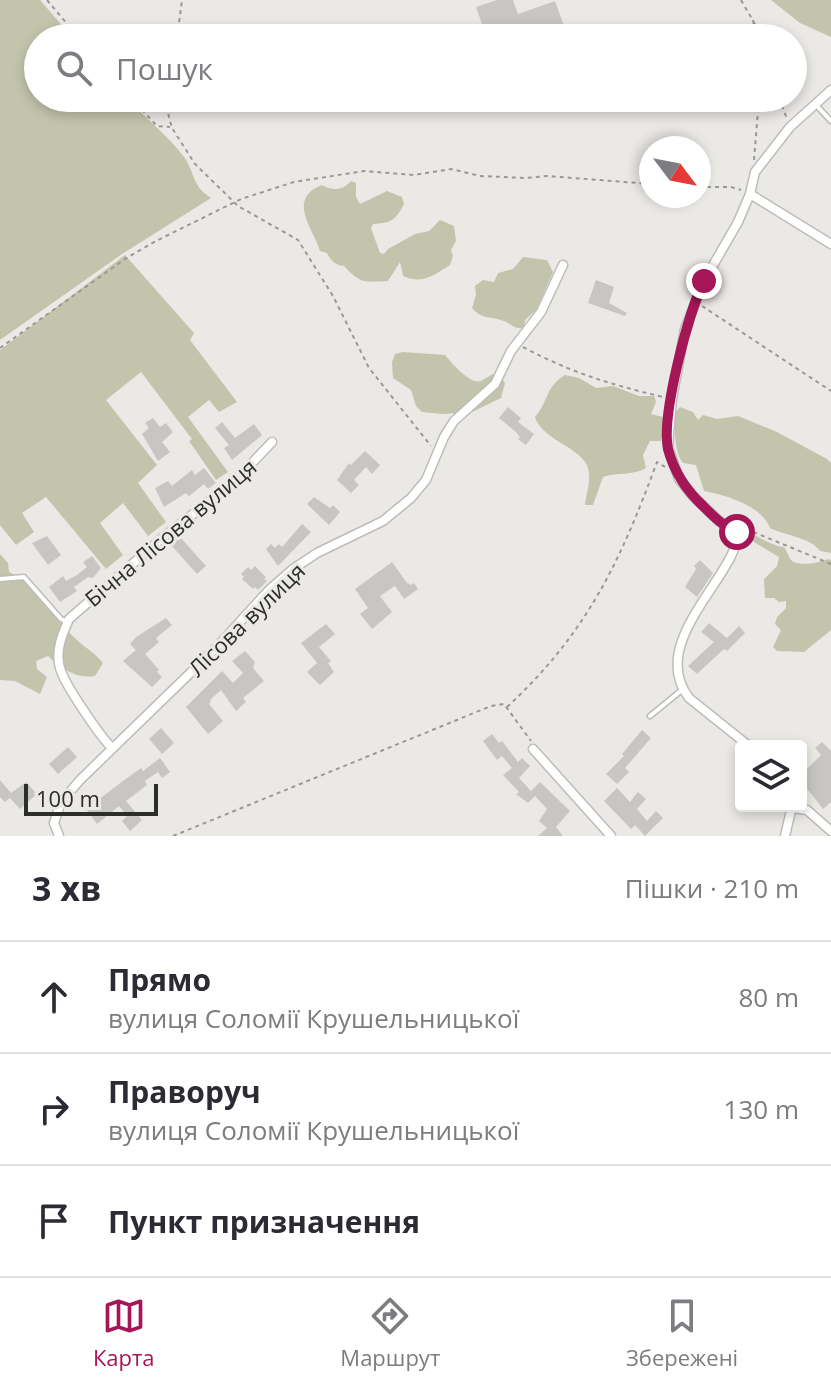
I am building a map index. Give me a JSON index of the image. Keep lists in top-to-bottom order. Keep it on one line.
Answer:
{"streets":{"street":["Бічна Лісова вулиця","Лісова вулиця"]},"crossings":[["Бічна Лісова вулиця","Лісова вулиця"]],"scale_bar":"100 m","north":"bottom right","page":{"search":"Пошук","scale":"100 m","heading":["3 хв","Пішки · 210 m"],"list":[["Прямо","вулиця Соломії Крушельницької","80 m"],["Праворуч","вулиця Соломії Крушельницької","130 m"],"Пункт призначення"],"nav":["Карта","Маршрут","Збережені"]}}
